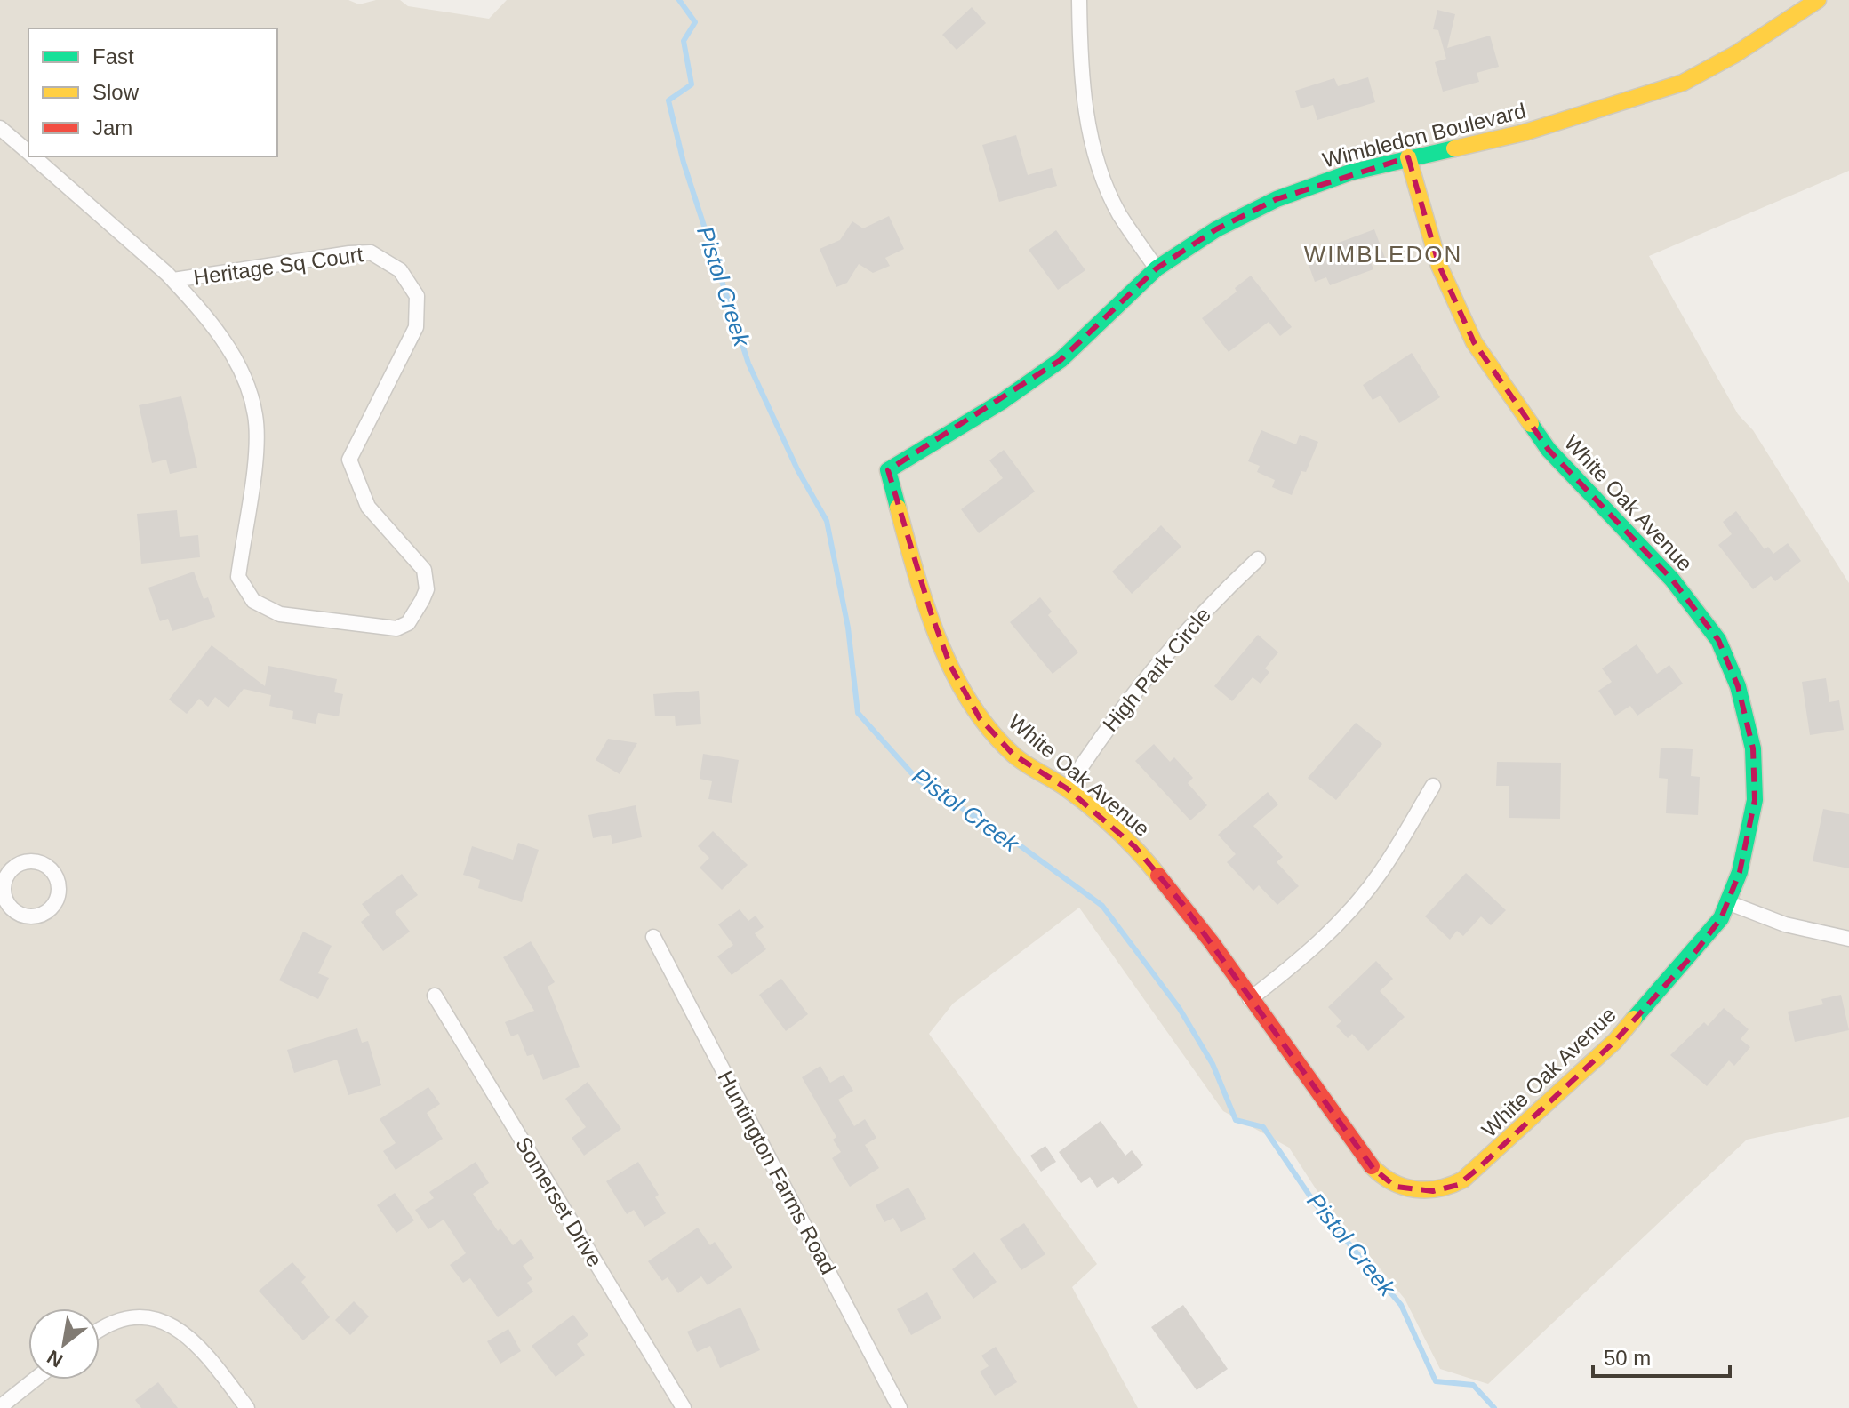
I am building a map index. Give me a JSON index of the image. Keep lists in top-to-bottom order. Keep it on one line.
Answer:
{"streets":{"street":["Wimbledon Boulevard","Heritage Sq Court","White Oak Avenue","High Park Circle","Huntington Farms Road","Somerset Drive"]},"crossings":[["Wimbledon Boulevard","White Oak Avenue"],["White Oak Avenue","High Park Circle"]],"districts":["WIMBLEDON"],"water":["Pistol Creek"],"legend":["Fast","Slow","Jam"],"scale_bar":"50 m","north":"bottom left"}
